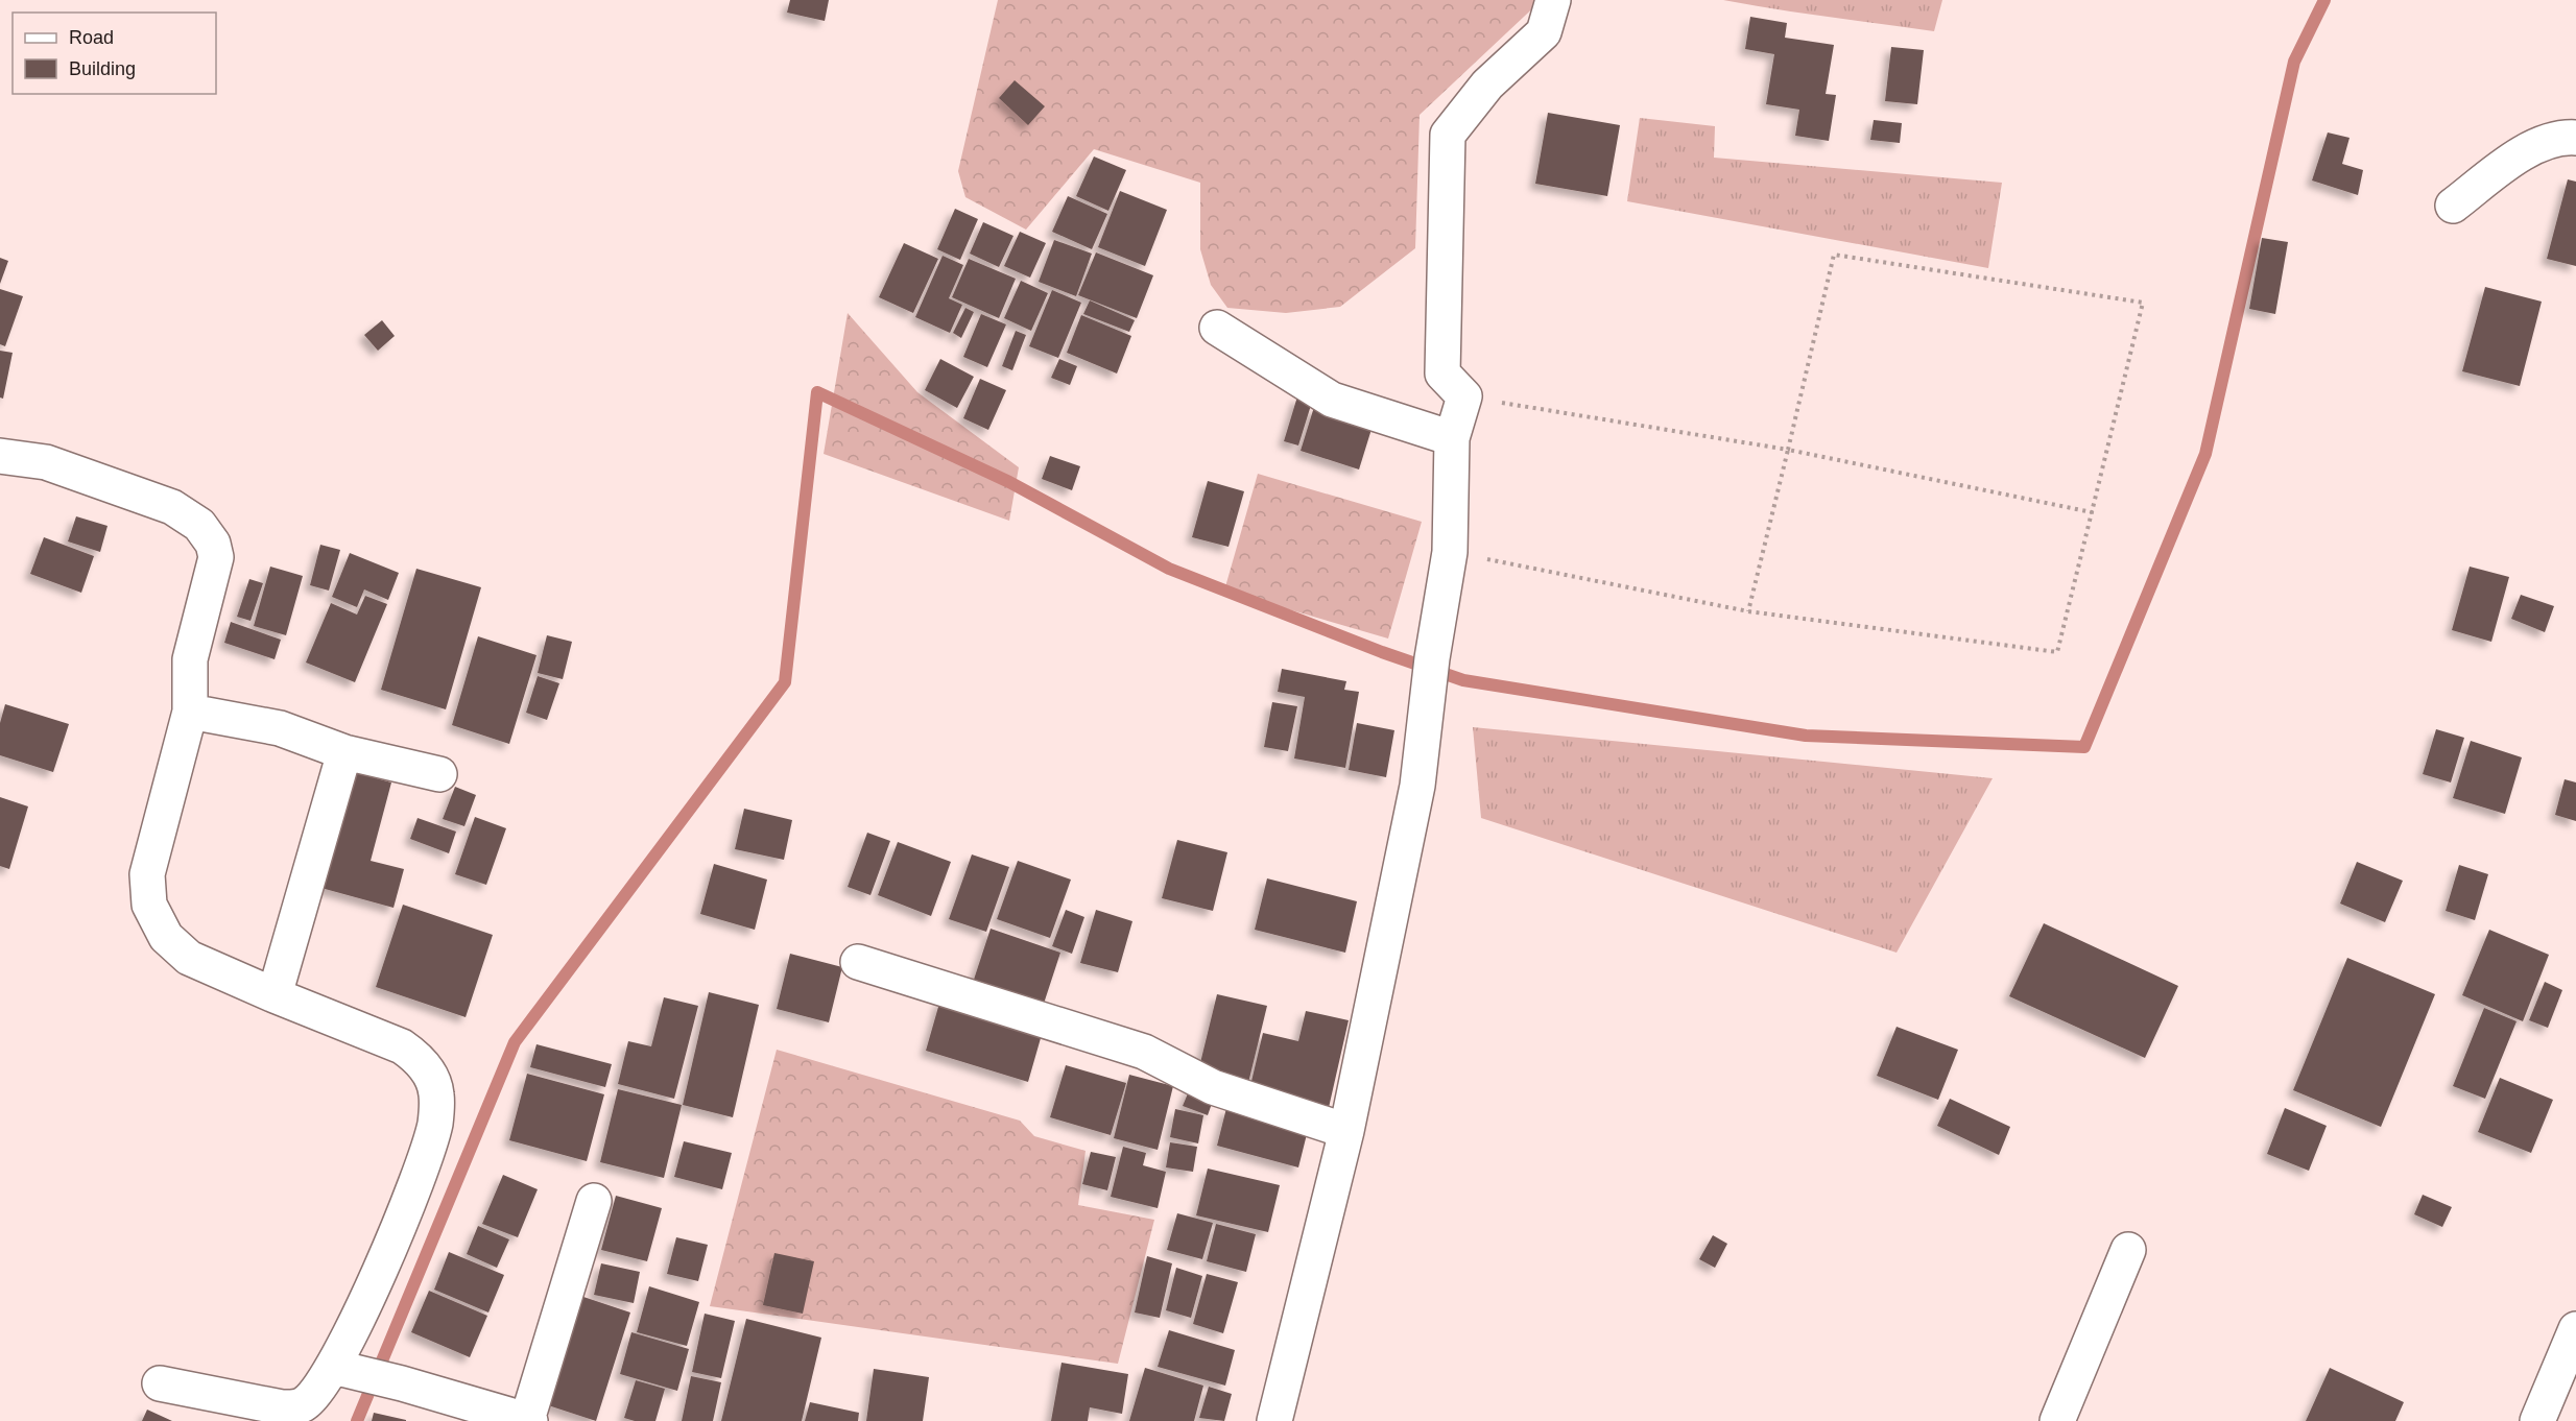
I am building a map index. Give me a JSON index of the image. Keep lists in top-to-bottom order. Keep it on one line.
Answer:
{"legend":["Road","Building"]}
